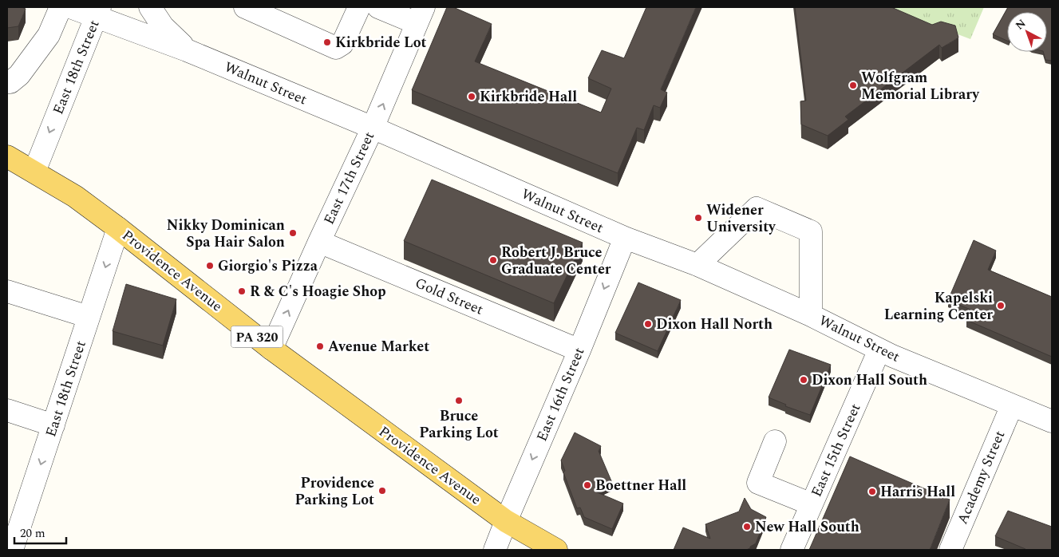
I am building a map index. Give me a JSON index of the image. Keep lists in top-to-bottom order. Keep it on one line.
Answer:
{"streets":{"main road":["Providence Avenue","PA 320"],"street":["East 18th Street","Walnut Street","East 17th Street","Gold Street","East 16th Street","East 15th Street","Academy Street"]},"crossings":[["East 18th Street","Walnut Street"],["East 18th Street","Providence Avenue"],["Walnut Street","East 17th Street"],["Walnut Street","East 16th Street"],["Walnut Street","East 15th Street"],["Walnut Street","Academy Street"],["East 17th Street","Providence Avenue"],["East 17th Street","Gold Street"],["Providence Avenue","East 16th Street"],["Gold Street","East 16th Street"]],"one_way":["East 18th Street","East 17th Street","East 16th Street"],"places":["Kirkbride Lot","Wolfgram Memorial Library","Kirkbride Hall","Widener University","Nikky Dominican Spa Hair Salon","Robert J. Bruce Graduate Center","Giorgio's Pizza","R & C's Hoagie Shop","Kapelski Learning Center","Dixon Hall North","Avenue Market","Dixon Hall South","Bruce Parking Lot","Boettner Hall","Providence Parking Lot","Harris Hall","New Hall South"],"scale_bar":"20 m","north":"top left"}
